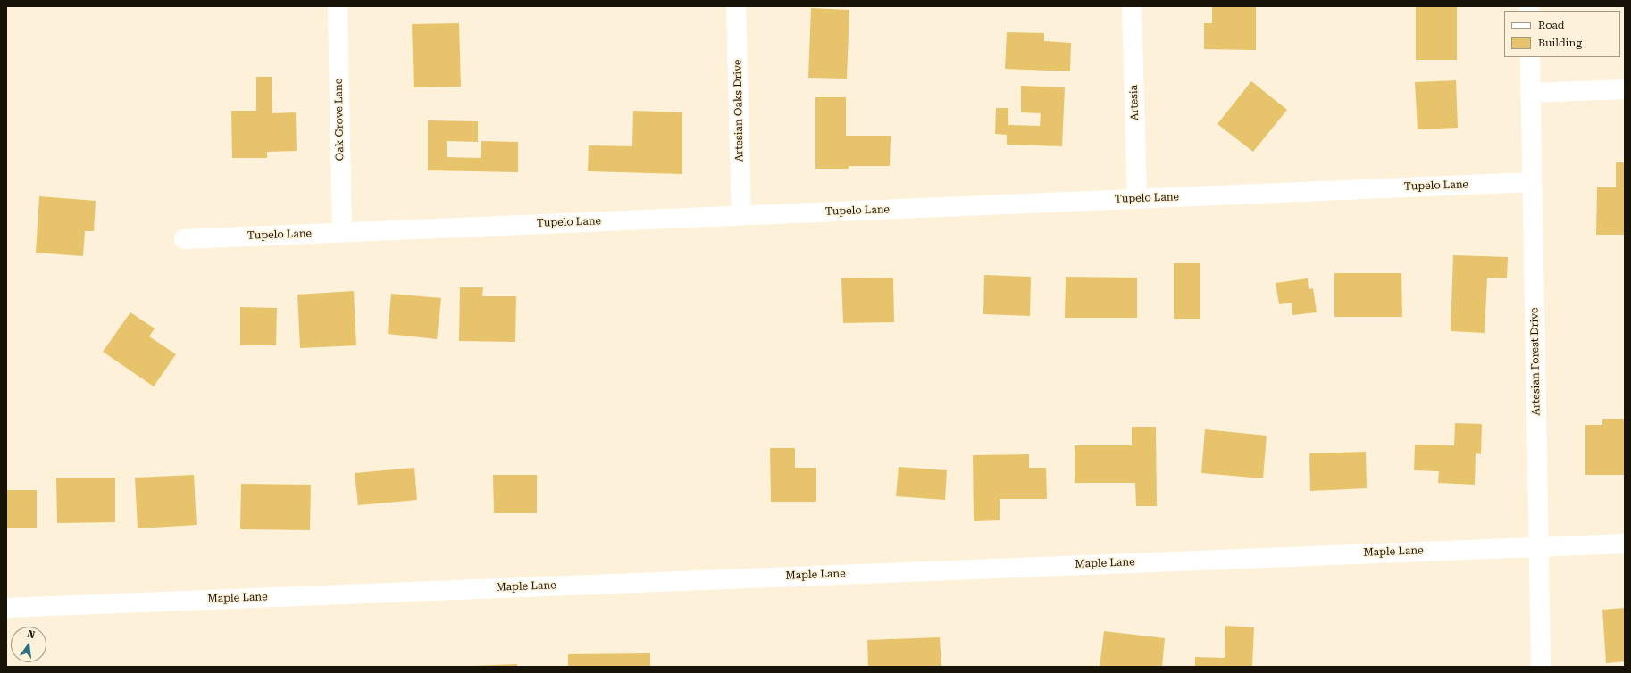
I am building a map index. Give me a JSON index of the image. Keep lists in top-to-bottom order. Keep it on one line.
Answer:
{"streets":{"street":["Artesia","Artesian Oaks Drive","Oak Grove Lane","Tupelo Lane","Artesian Forest Drive","Maple Lane"]},"crossings":[["Artesia","Tupelo Lane"],["Artesian Oaks Drive","Tupelo Lane"],["Oak Grove Lane","Tupelo Lane"],["Tupelo Lane","Artesian Forest Drive"],["Artesian Forest Drive","Maple Lane"]],"legend":["Road","Building"],"north":"top"}
